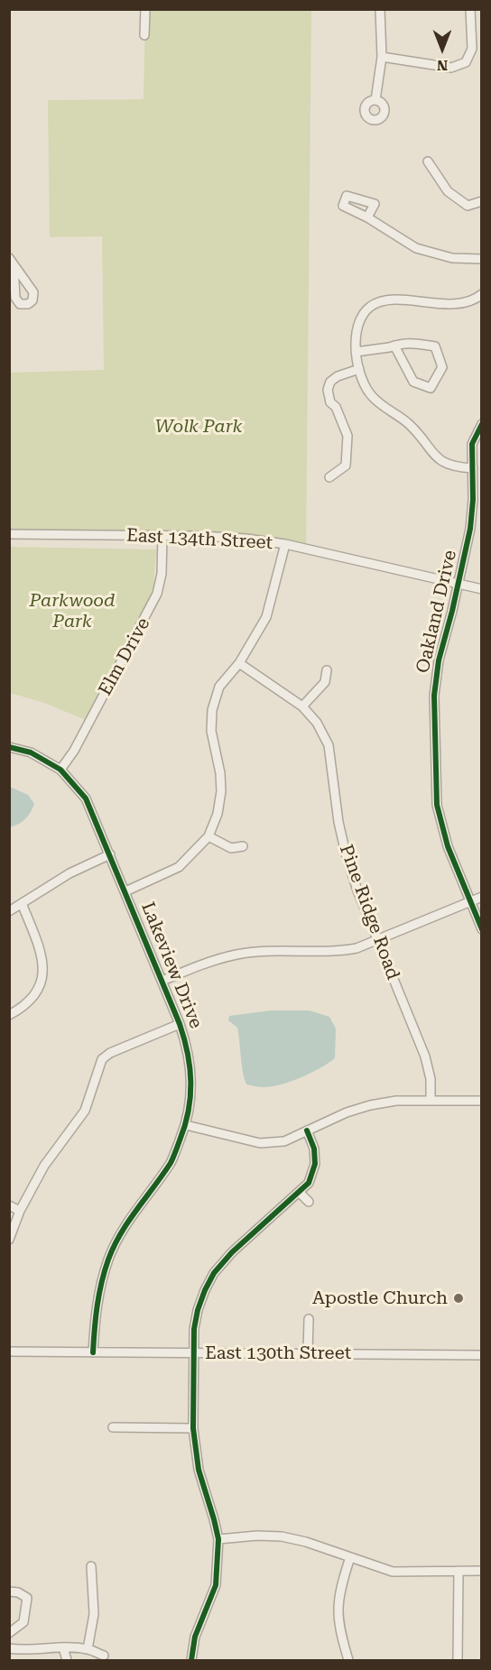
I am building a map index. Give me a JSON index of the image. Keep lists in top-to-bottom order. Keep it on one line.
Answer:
{"streets":{"street":["East 134th Street","Oakland Drive","Elm Drive","Pine Ridge Road","Lakeview Drive","East 130th Street"]},"crossings":[["East 134th Street","Oakland Drive"],["East 134th Street","Elm Drive"],["Elm Drive","Lakeview Drive"],["Lakeview Drive","East 130th Street"]],"parks":["Wolk Park","Parkwood Park"],"places":["Apostle Church"],"north":"bottom"}
